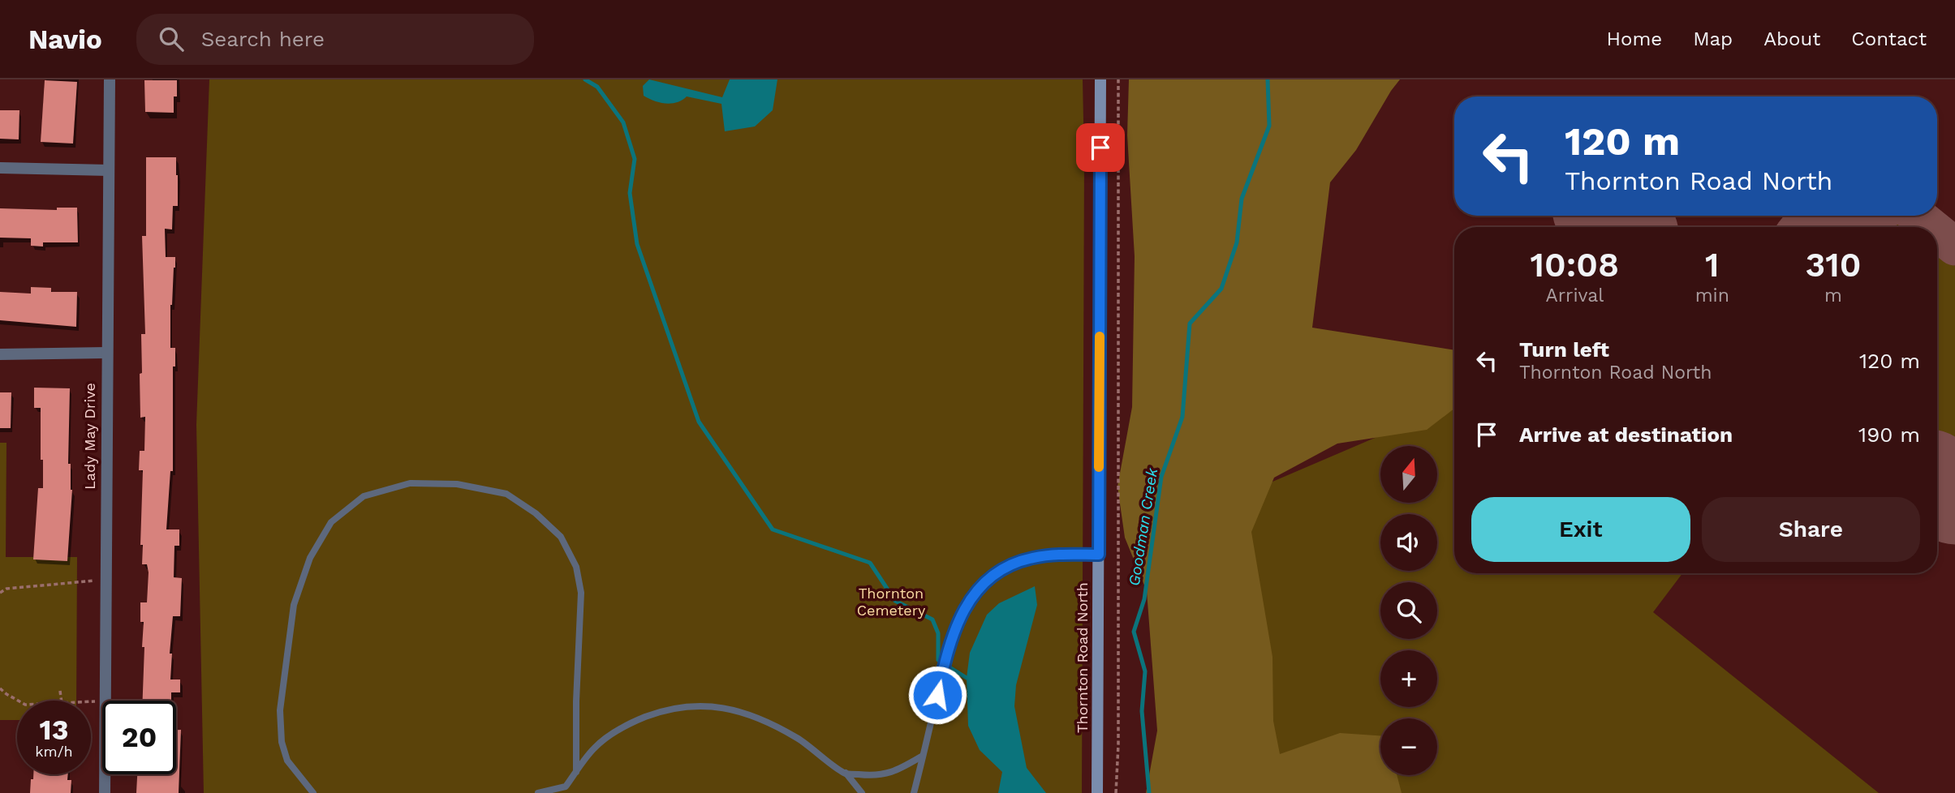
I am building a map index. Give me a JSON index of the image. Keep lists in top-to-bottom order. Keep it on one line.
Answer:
{"streets":{"main road":["Thornton Road North"],"street":["Lady May Drive"]},"water":["Goodman Creek"],"parks":["Thornton Cemetery"],"north":"top","page":{"header":"Navio","search":"Search here","nav":["Home","Map","About","Contact"],"turn":["120 m","Thornton Road North"],"eta":["10:08","Arrival","1","min","310","m"],"list":[{"name":"Turn left","note":"Thornton Road North","value":"120 m"},{"name":"Arrive at destination","value":"190 m"}],"map_buttons":["+","−"],"buttons":["Exit","Share"],"speed":"13 km/h","limit":"20"}}
